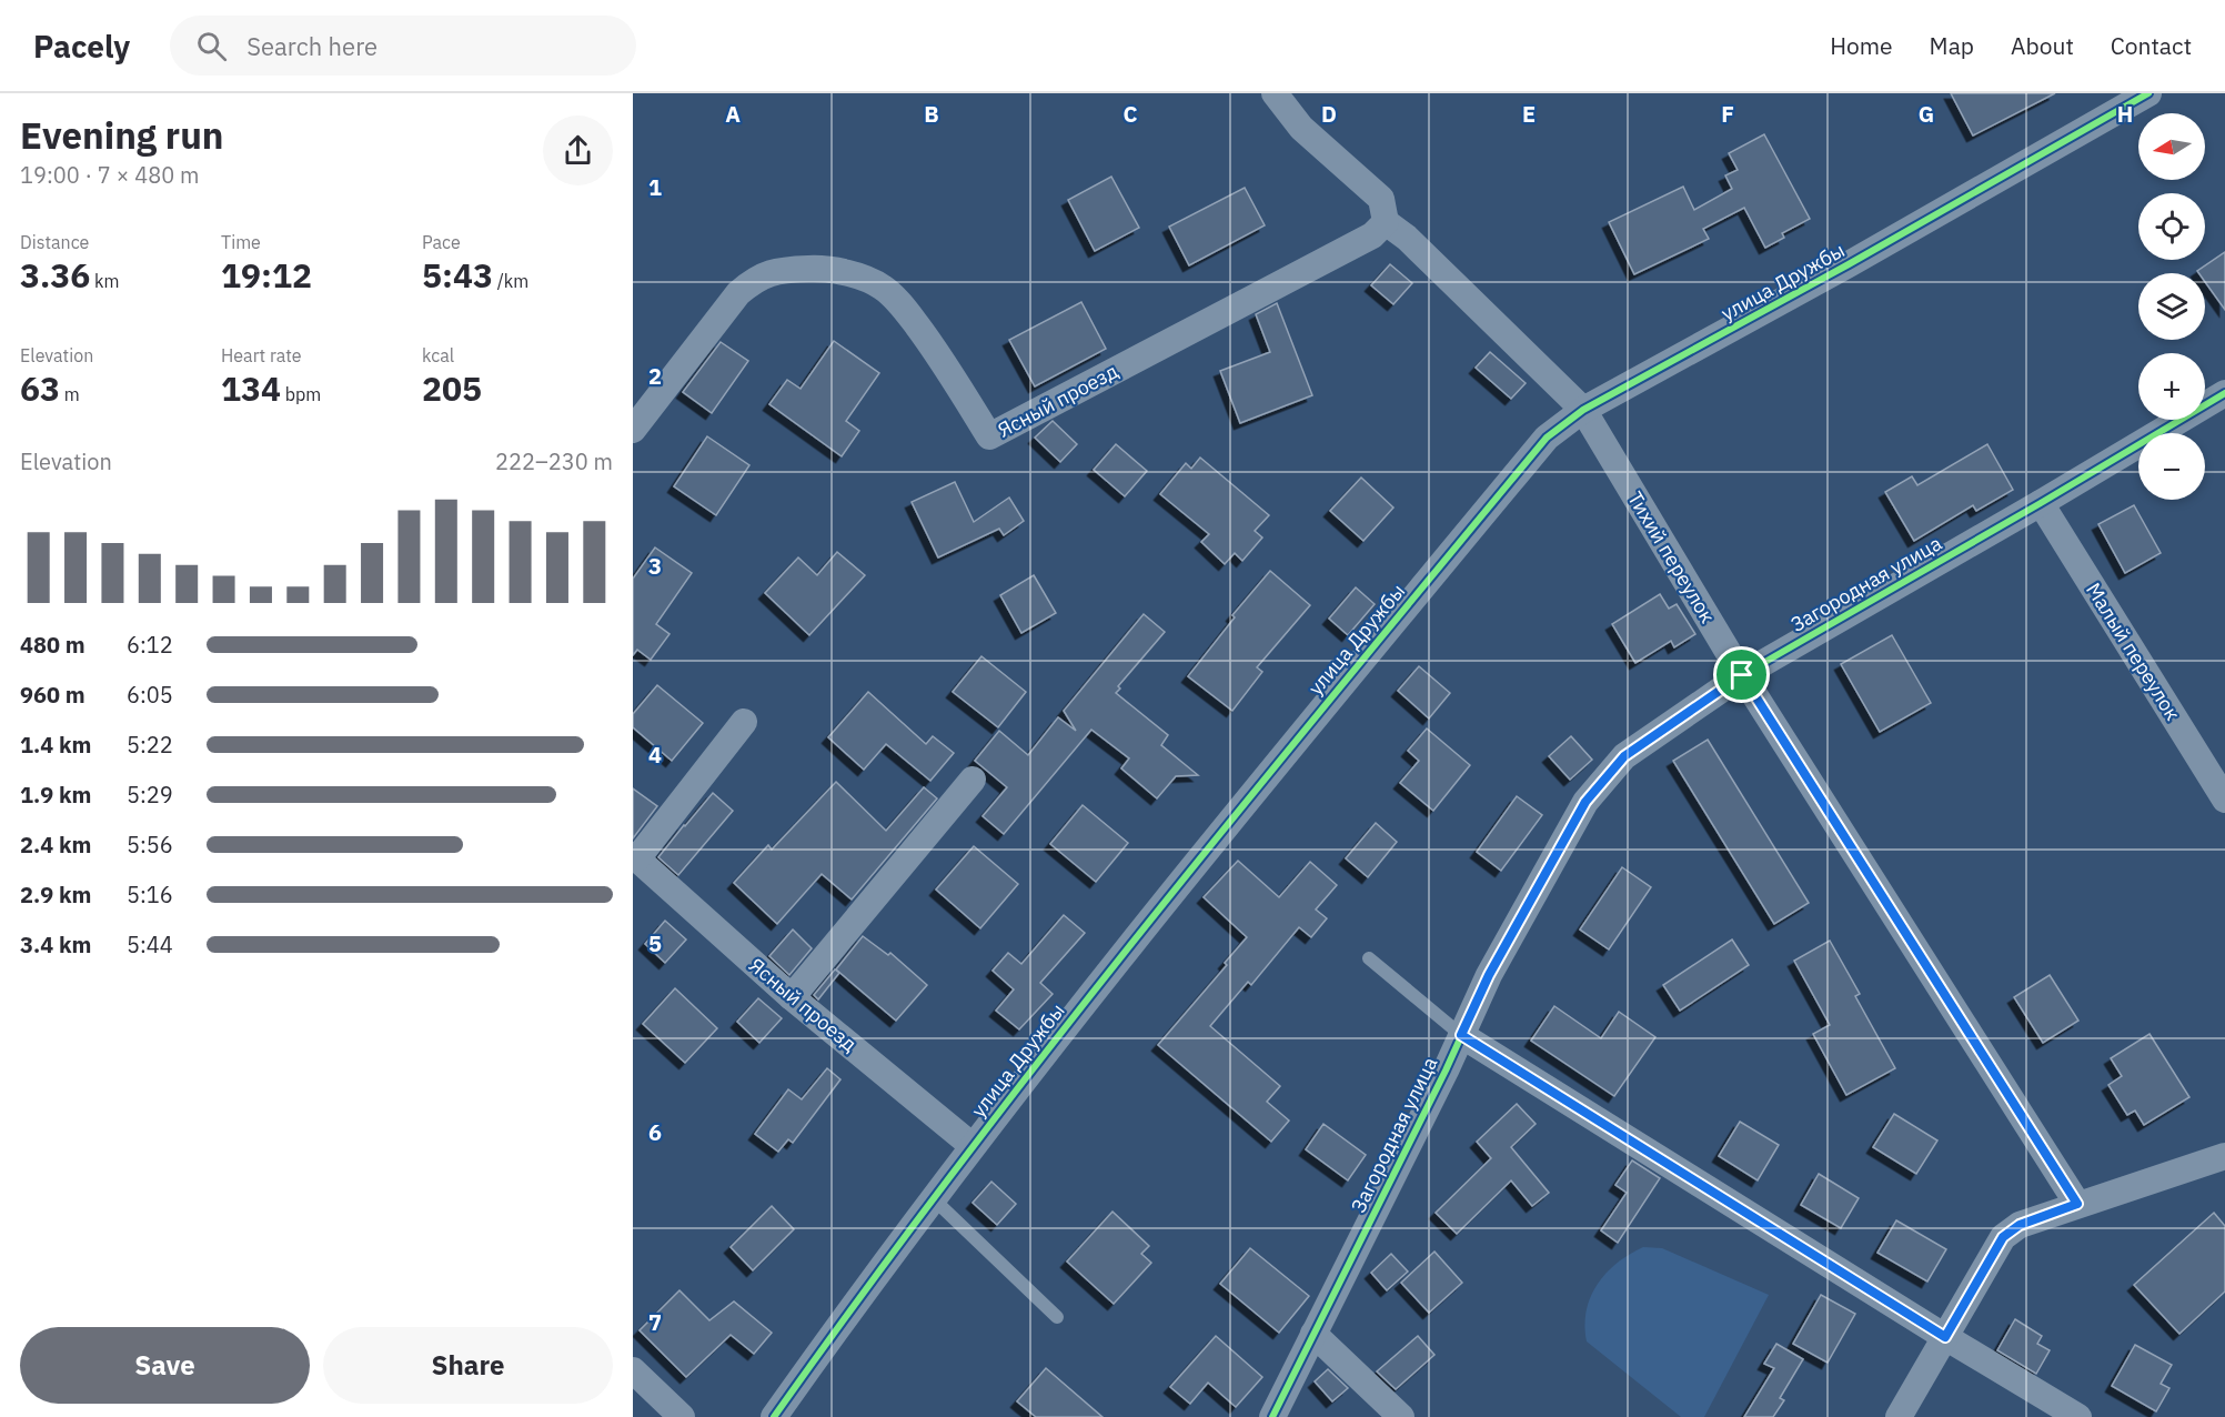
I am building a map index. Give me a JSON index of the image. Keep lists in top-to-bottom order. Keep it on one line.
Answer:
{"streets":{"street":["улица Дружбы","Ясный проезд","Тихий переулок","Загородная улица","Малый переулок"]},"crossings":[["улица Дружбы","Ясный проезд"],["улица Дружбы","Тихий переулок"],["Ясный проезд","Тихий переулок"],["Тихий переулок","Загородная улица"],["Загородная улица","Малый переулок"]],"north":"left","page":{"header":"Pacely","search":"Search here","nav":["Home","Map","About","Contact"],"heading":["Evening run","19:00 · 7 × 480 m"],"map_buttons":["+","−"],"stats":[["Distance","3.36 km"],["Time","19:12"],["Pace","5:43 /km"],["Elevation","63 m"],["Heart rate","134 bpm"],["kcal","205"]],"chart":["Elevation","222–230 m"],"list":[{"name":"480 m","note":"6:12"},{"name":"960 m","note":"6:05"},{"name":"1.4 km","note":"5:22"},{"name":"1.9 km","note":"5:29"},{"name":"2.4 km","note":"5:56"},{"name":"2.9 km","note":"5:16"},{"name":"3.4 km","note":"5:44"}],"buttons":["Save","Share"]},"grid":{"columns":["A","B","C","D","E","F","G","H"],"rows":["1","2","3","4","5","6","7"]}}
